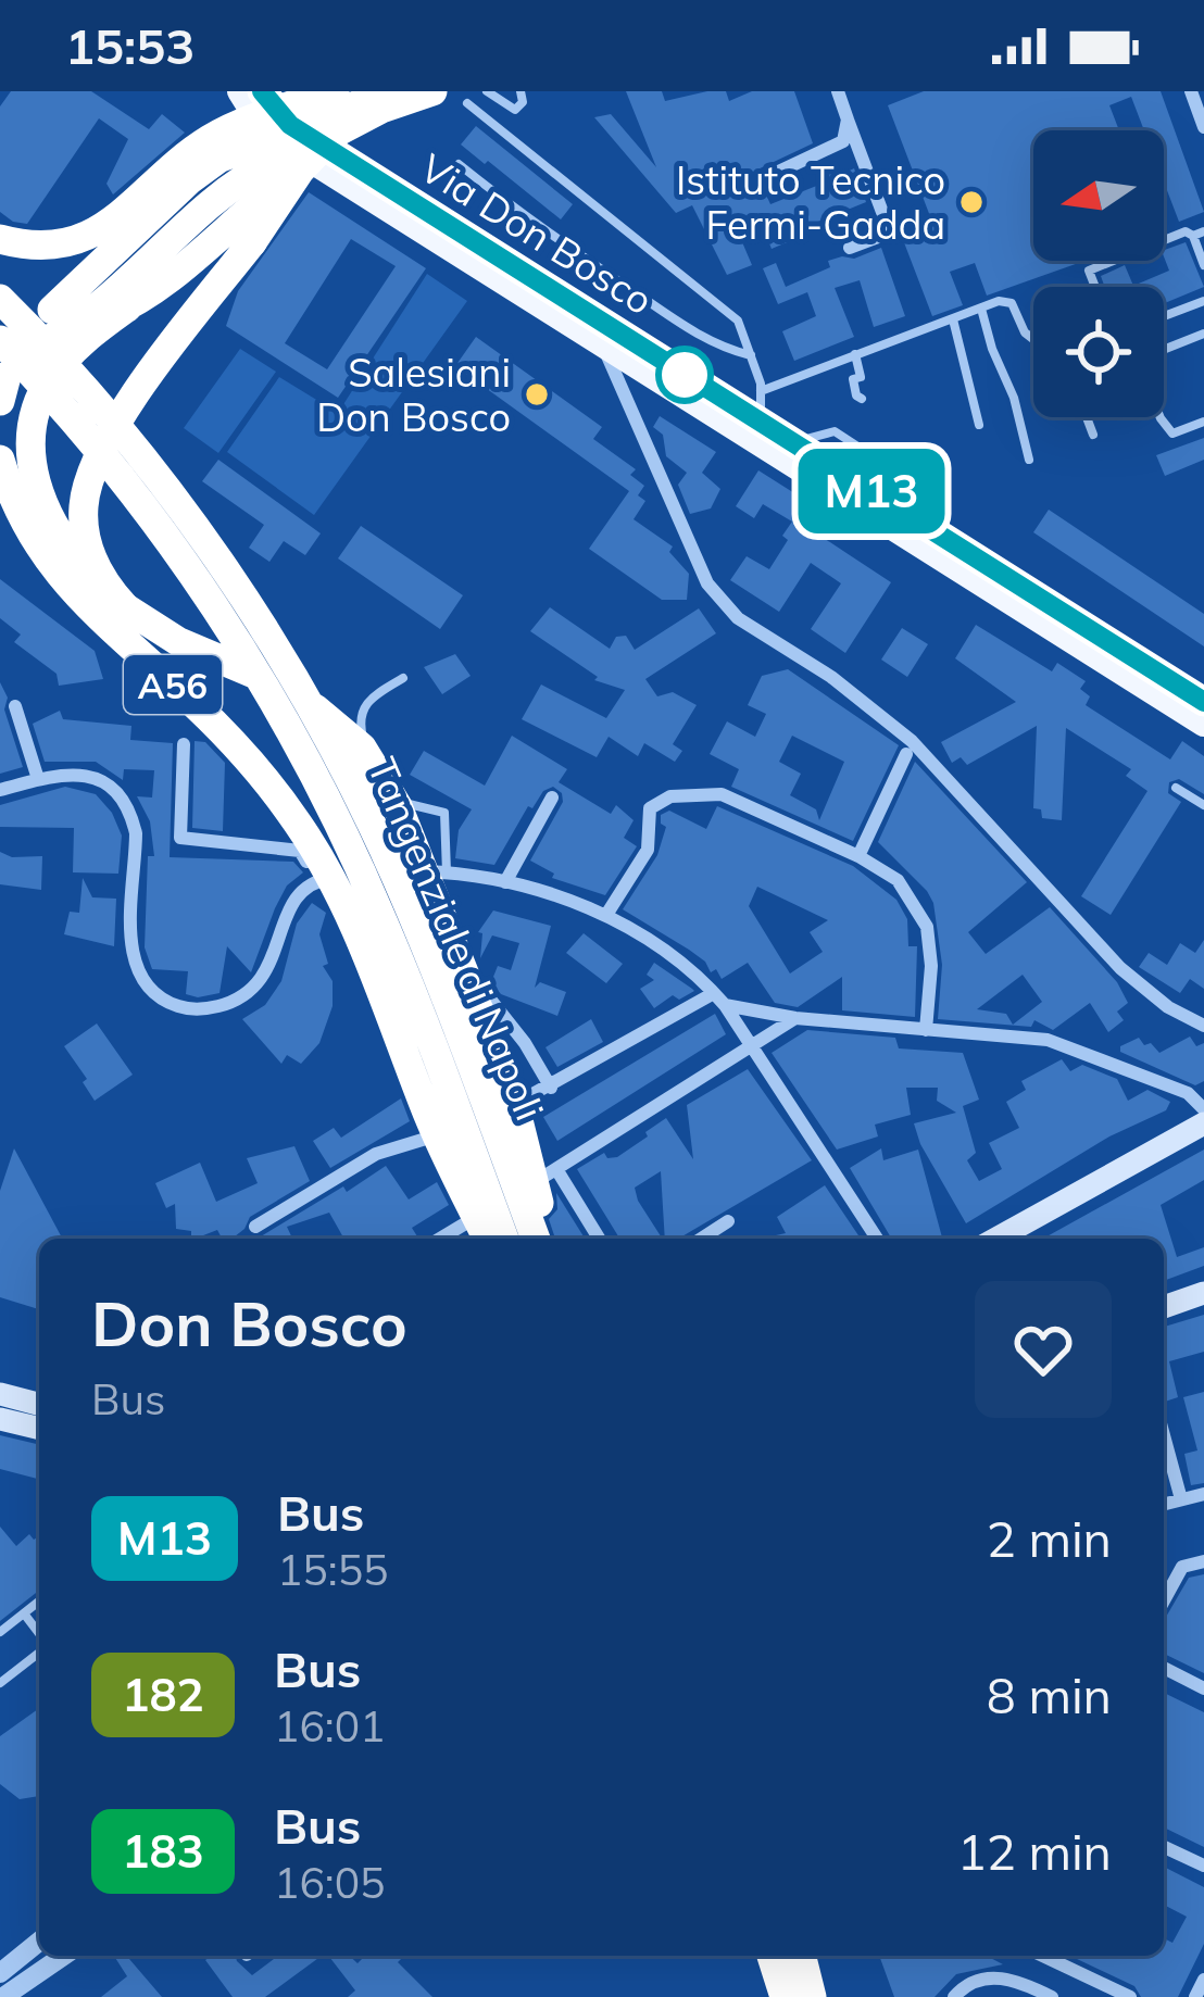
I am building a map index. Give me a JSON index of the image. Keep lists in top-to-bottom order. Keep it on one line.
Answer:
{"streets":{"highway":["A56","Tangenziale di Napoli"],"main road":["Via Don Bosco"]},"places":["Istituto Tecnico Fermi-Gadda","Salesiani Don Bosco"],"lines":["bus line M13"],"north":"left","page":{"status":"15:53","on_map":"M13","heading":["Don Bosco","Bus"],"list":[{"mark":"M13","name":"Bus","note":"15:55","value":"2 min"},{"mark":"182","name":"Bus","note":"16:01","value":"8 min"},{"mark":"183","name":"Bus","note":"16:05","value":"12 min"}]}}
